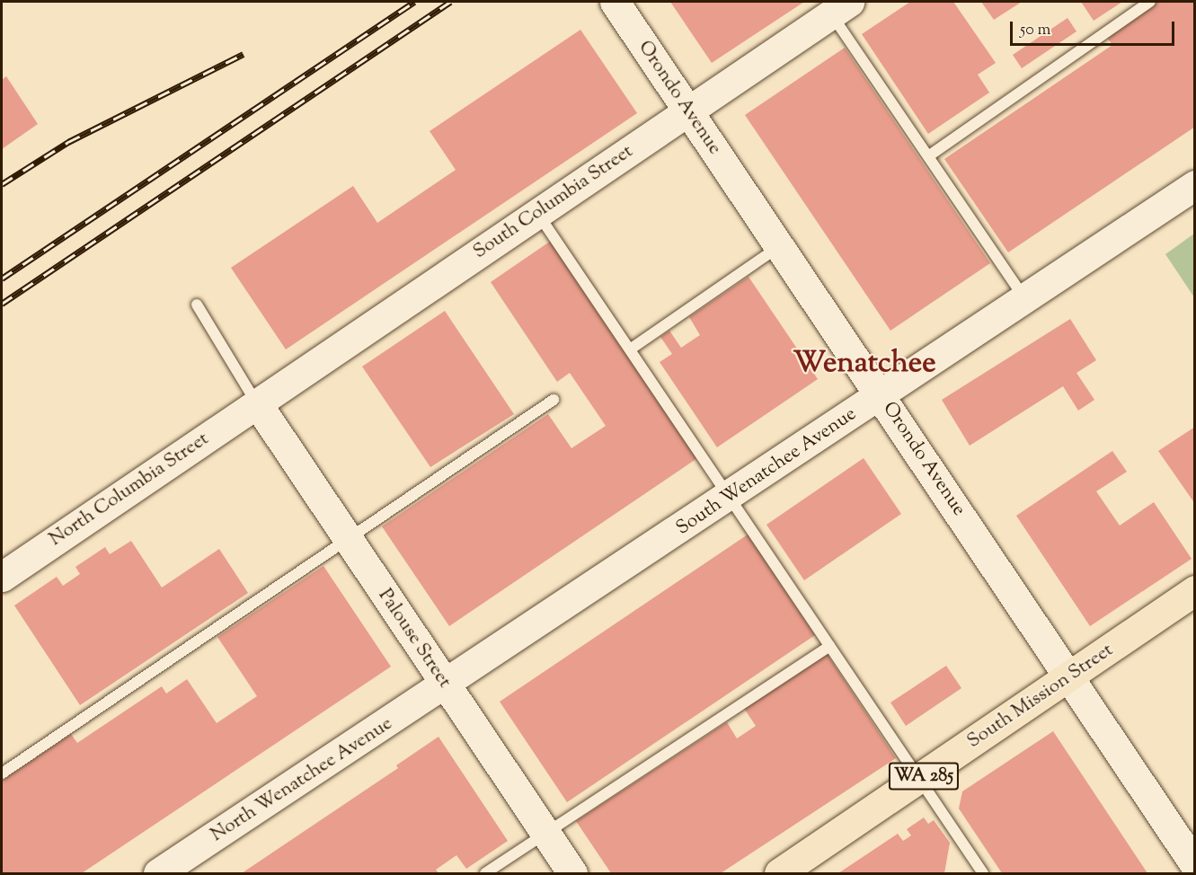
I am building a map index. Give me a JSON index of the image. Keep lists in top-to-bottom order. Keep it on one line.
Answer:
{"streets":{"main road":["Orondo Avenue","South Columbia Street","South Wenatchee Avenue","North Columbia Street","Palouse Street","South Mission Street","WA 285","North Wenatchee Avenue"]},"crossings":[["Orondo Avenue","South Columbia Street"],["Orondo Avenue","South Wenatchee Avenue"],["Orondo Avenue","South Mission Street"],["South Columbia Street","North Columbia Street"],["South Columbia Street","Palouse Street"],["South Wenatchee Avenue","Palouse Street"],["South Wenatchee Avenue","North Wenatchee Avenue"],["North Columbia Street","Palouse Street"],["Palouse Street","North Wenatchee Avenue"]],"districts":["Wenatchee"],"scale_bar":"50 m"}
